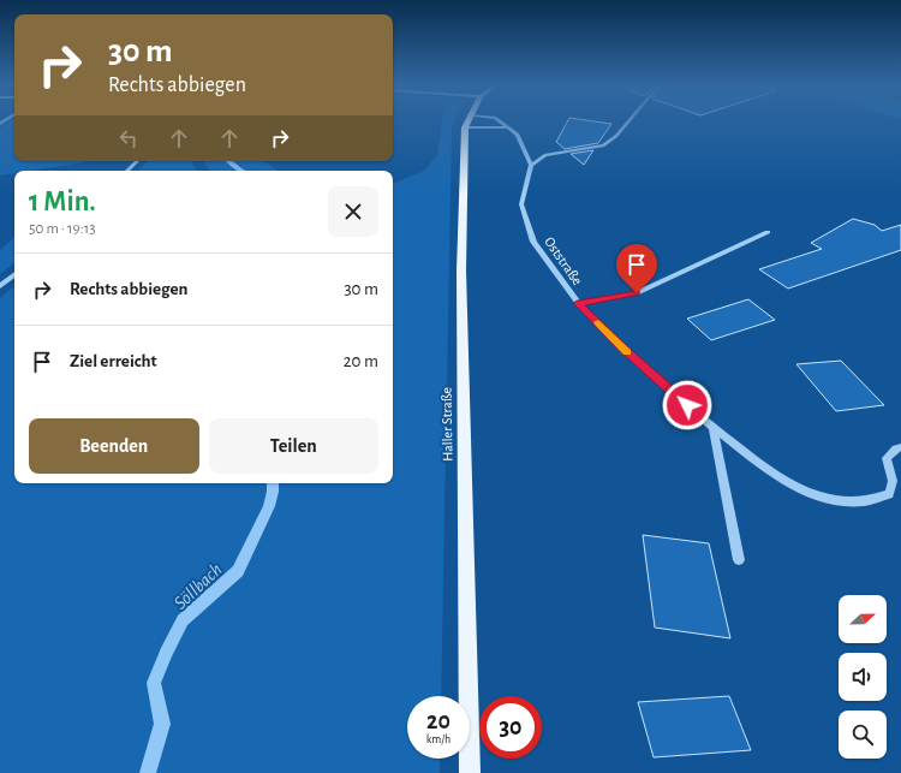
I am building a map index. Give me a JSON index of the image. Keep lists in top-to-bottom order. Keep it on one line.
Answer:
{"streets":{"main road":["Haller Straße"],"street":["Oststraße"]},"water":["Söllbach"],"north":"right","page":{"turn":["30 m","Rechts abbiegen"],"heading":["1 Min.","50 m · 19:13"],"list":[{"name":"Rechts abbiegen","value":"30 m"},{"name":"Ziel erreicht","value":"20 m"}],"buttons":["Beenden","Teilen"],"speed":"20 km/h","limit":"30"}}
